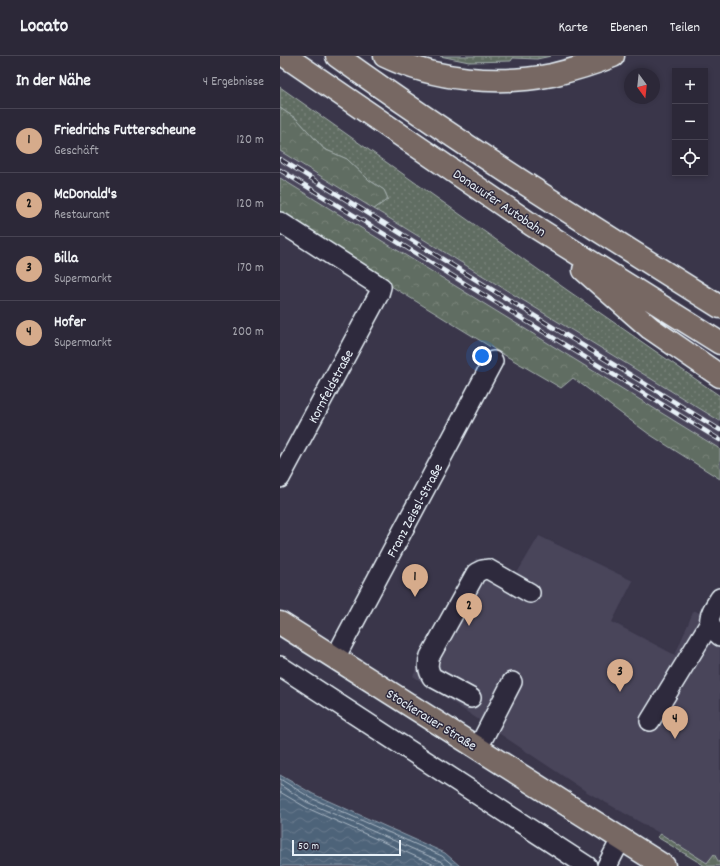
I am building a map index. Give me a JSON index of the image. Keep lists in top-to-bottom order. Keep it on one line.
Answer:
{"streets":{"main road":["Donauufer Autobahn","Stockerauer Straße"],"street":["Kornfeldstraße","Franz Zeissl-Straße"]},"crossings":[["Franz Zeissl-Straße","Stockerauer Straße"]],"scale_bar":"50 m","north":"bottom","page":{"header":"Locato","nav":["Karte","Ebenen","Teilen"],"heading":["In der Nähe","4 Ergebnisse"],"map_buttons":["+","−"],"list":[{"mark":"1","name":"Friedrichs Futterscheune","note":"Geschäft","value":"120 m"},{"mark":"2","name":"McDonald's","note":"Restaurant","value":"120 m"},{"mark":"3","name":"Billa","note":"Supermarkt","value":"170 m"},{"mark":"4","name":"Hofer","note":"Supermarkt","value":"200 m"}],"pins":["1","2","3","4"],"scale":"50 m"}}
